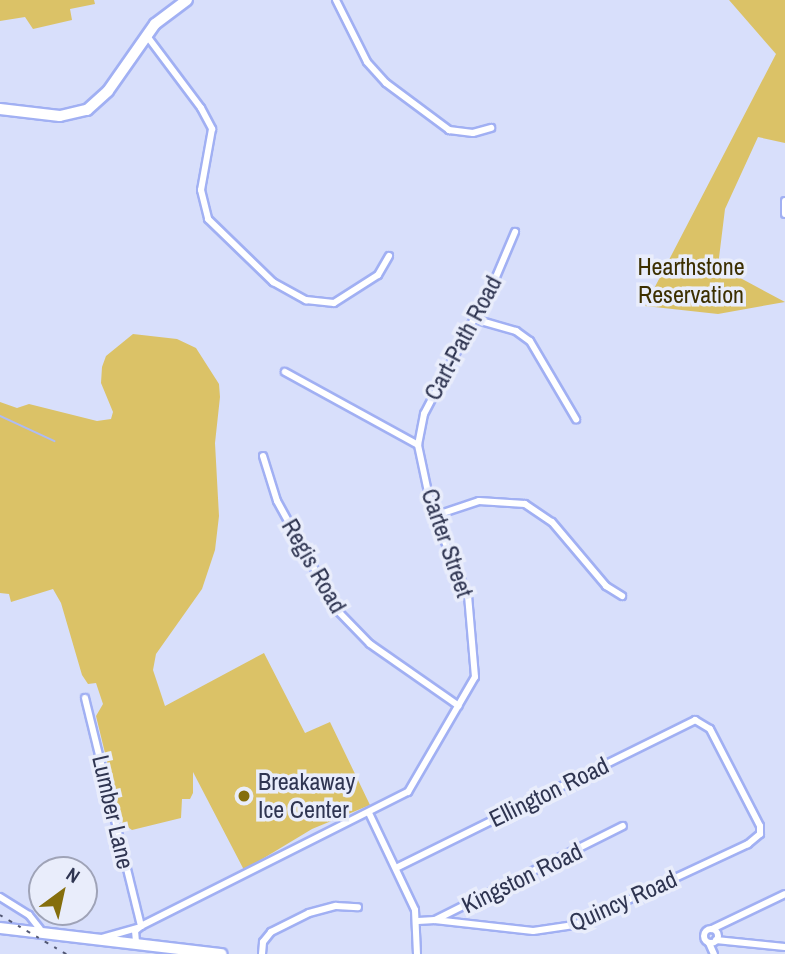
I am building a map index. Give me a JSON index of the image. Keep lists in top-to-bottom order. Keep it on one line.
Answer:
{"streets":{"street":["Cart-Path Road","Carter Street","Regis Road","Ellington Road","Lumber Lane","Kingston Road","Quincy Road"]},"crossings":[["Cart-Path Road","Carter Street"],["Carter Street","Regis Road"],["Carter Street","Lumber Lane"],["Ellington Road","Quincy Road"],["Kingston Road","Quincy Road"]],"parks":["Hearthstone Reservation"],"places":["Breakaway Ice Center"],"north":"top right"}
